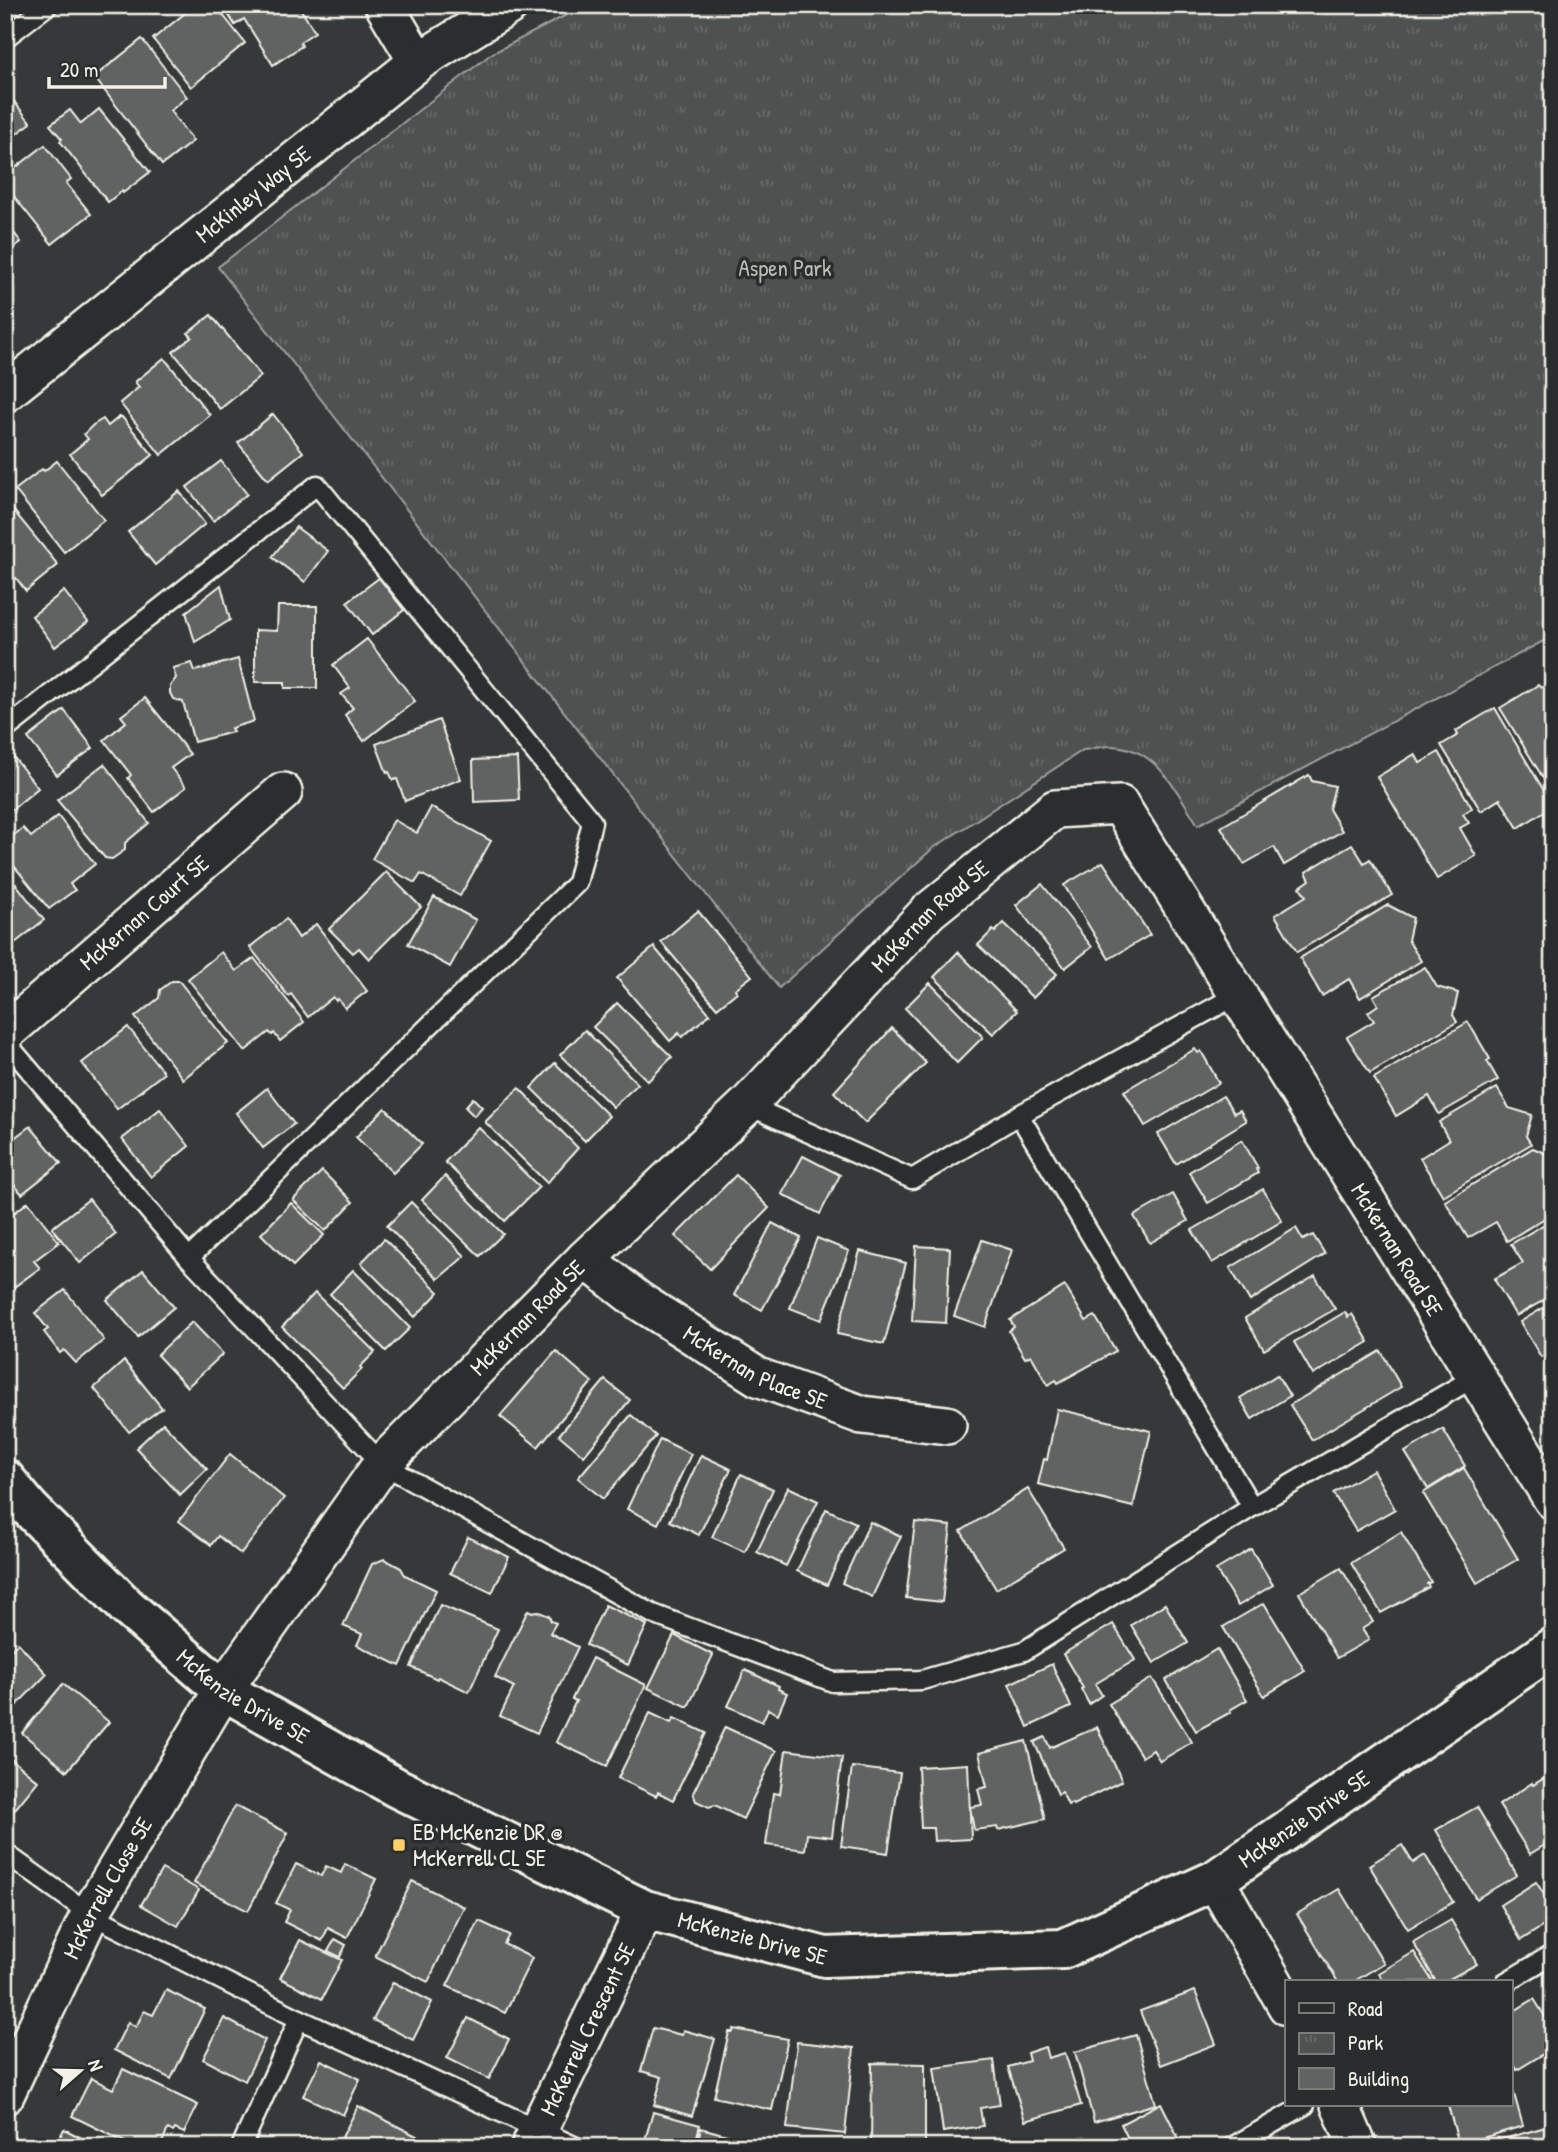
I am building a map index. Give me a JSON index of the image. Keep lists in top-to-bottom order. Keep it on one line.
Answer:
{"streets":{"street":["McKinley Way SE","McKernan Court SE","McKernan Road SE","McKernan Place SE","McKenzie Drive SE","McKerrell Close SE","McKerrell Crescent SE"]},"crossings":[["McKernan Road SE","McKernan Place SE"],["McKernan Road SE","McKenzie Drive SE"],["McKernan Road SE","McKerrell Close SE"],["McKenzie Drive SE","McKerrell Close SE"],["McKenzie Drive SE","McKerrell Crescent SE"]],"parks":["Aspen Park"],"places":{"transit":["EB McKenzie DR @ McKerrell CL SE"]},"legend":["Road","Park","Building"],"scale_bar":"20 m","north":"right"}
